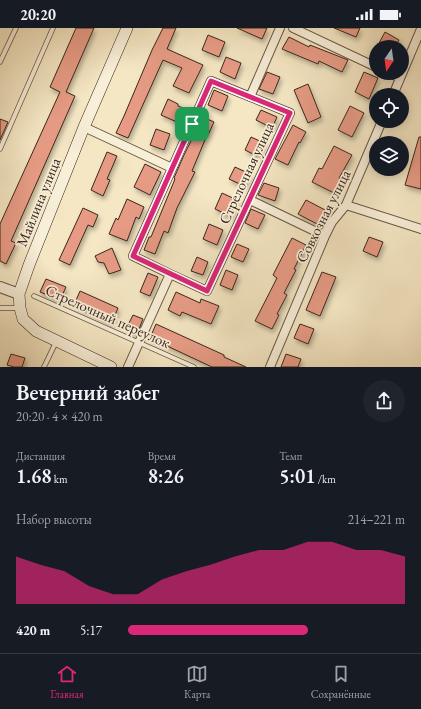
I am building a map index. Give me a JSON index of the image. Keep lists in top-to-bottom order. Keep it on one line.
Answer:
{"streets":{"main road":["Майлина улица"],"street":["Стрелочная улица","Совхозная улица"],"lane":["Стрелочный переулок"]},"north":"bottom","page":{"status":"20:20","heading":["Вечерний забег","20:20 · 4 × 420 m"],"stats":[["Дистанция","1.68 km"],["Время","8:26"],["Темп","5:01 /km"]],"chart":["Набор высоты","214–221 m"],"list":[{"name":"420 m","note":"5:17"}],"tabs":["Главная","Карта","Сохранённые"]}}
